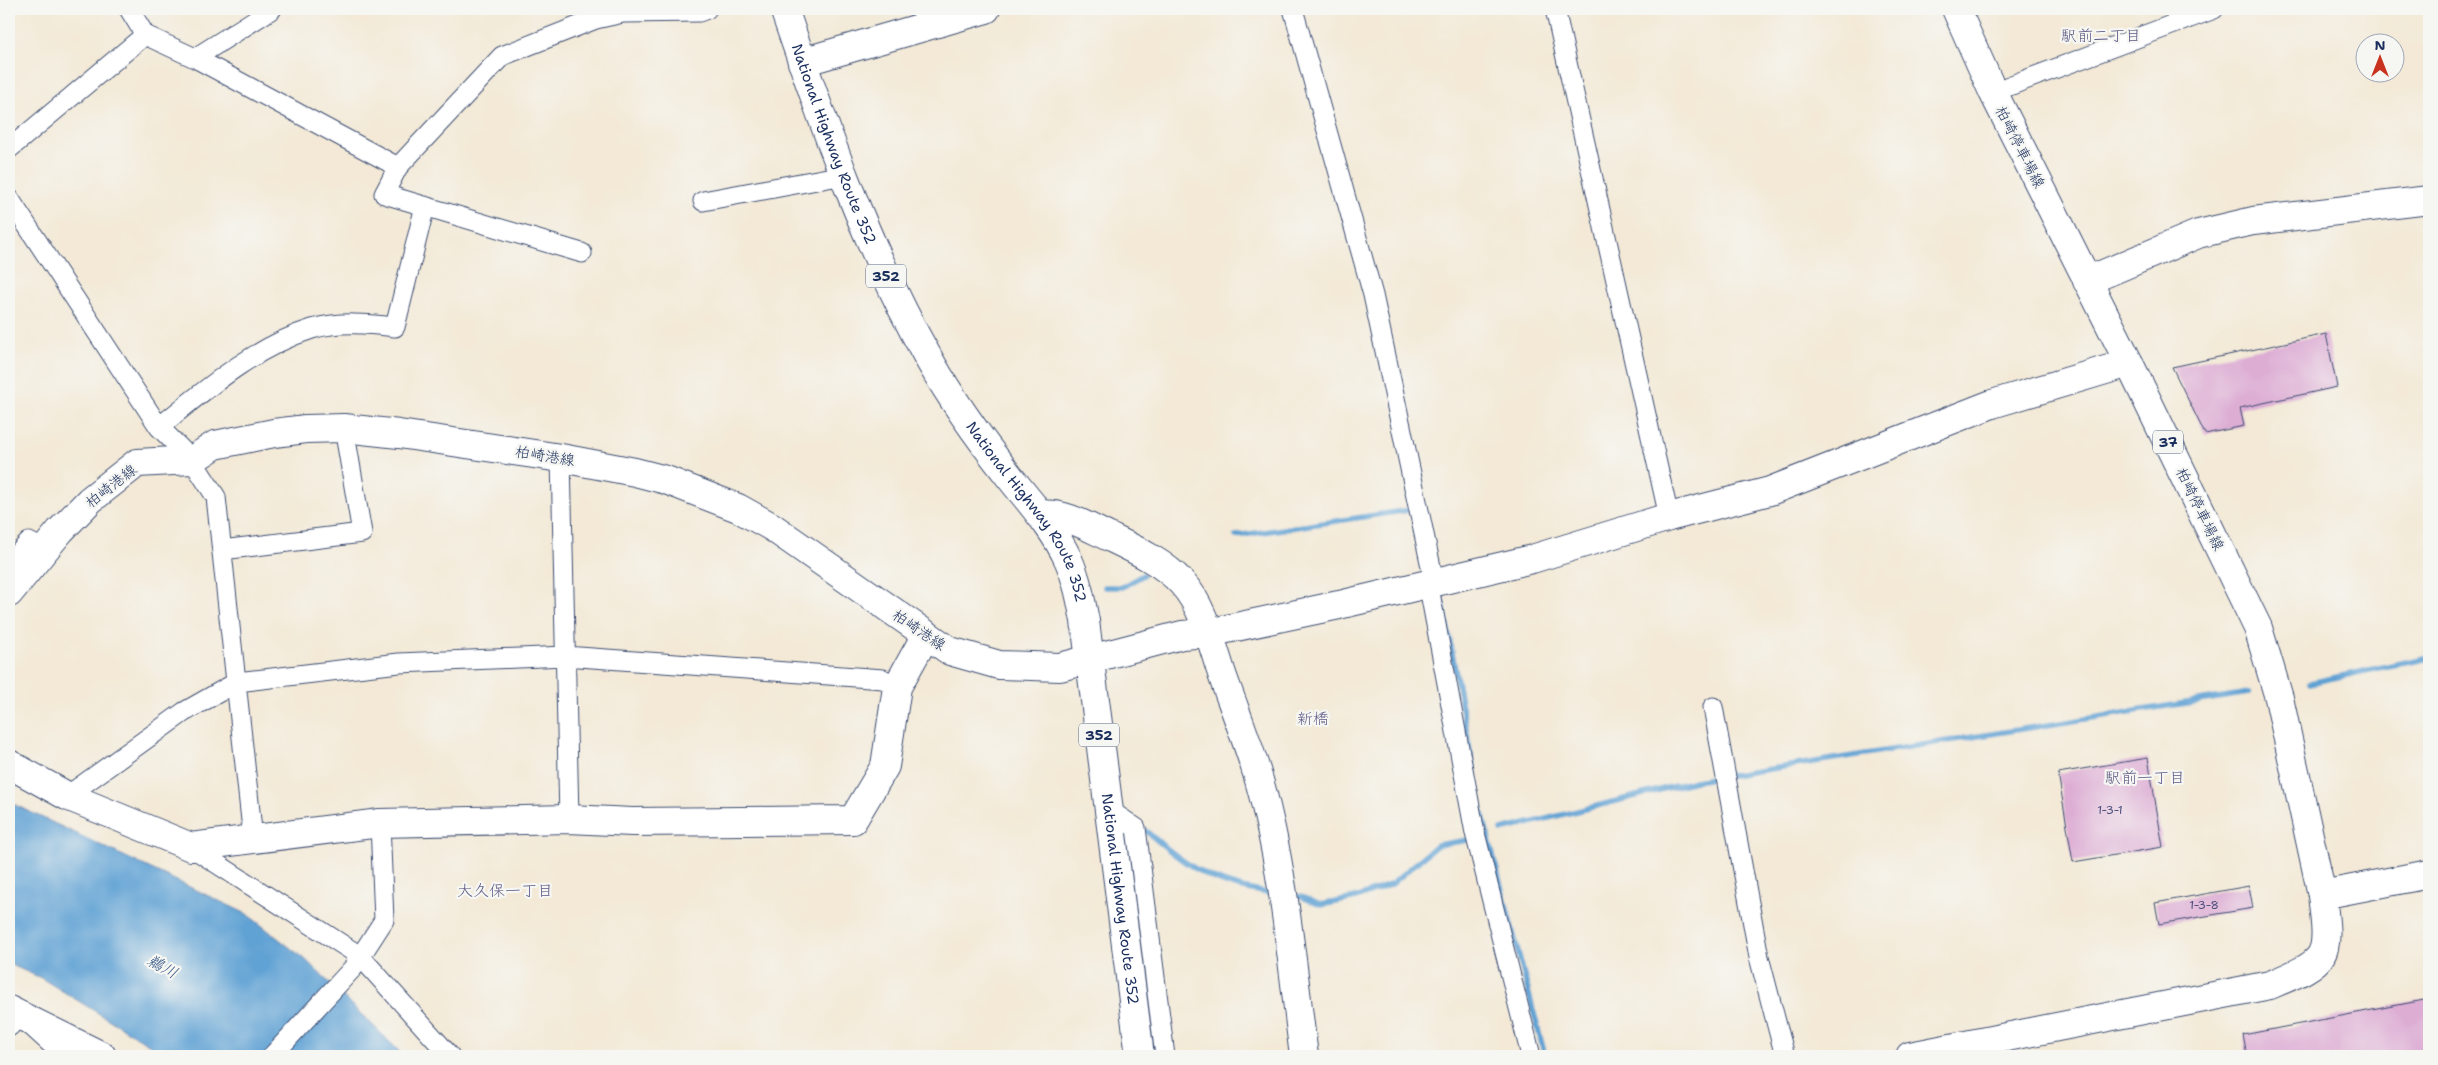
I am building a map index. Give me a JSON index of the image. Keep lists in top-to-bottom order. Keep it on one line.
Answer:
{"streets":{"main road":["National Highway Route 352","柏崎停車場線","352","37","柏崎港線"]},"crossings":[["National Highway Route 352","柏崎港線"],["柏崎停車場線","柏崎港線"]],"districts":["駅前二丁目","新橋","駅前一丁目","大久保一丁目"],"water":["鵜川"],"house_numbers":["1-3-1","1-3-8"],"north":"top"}
